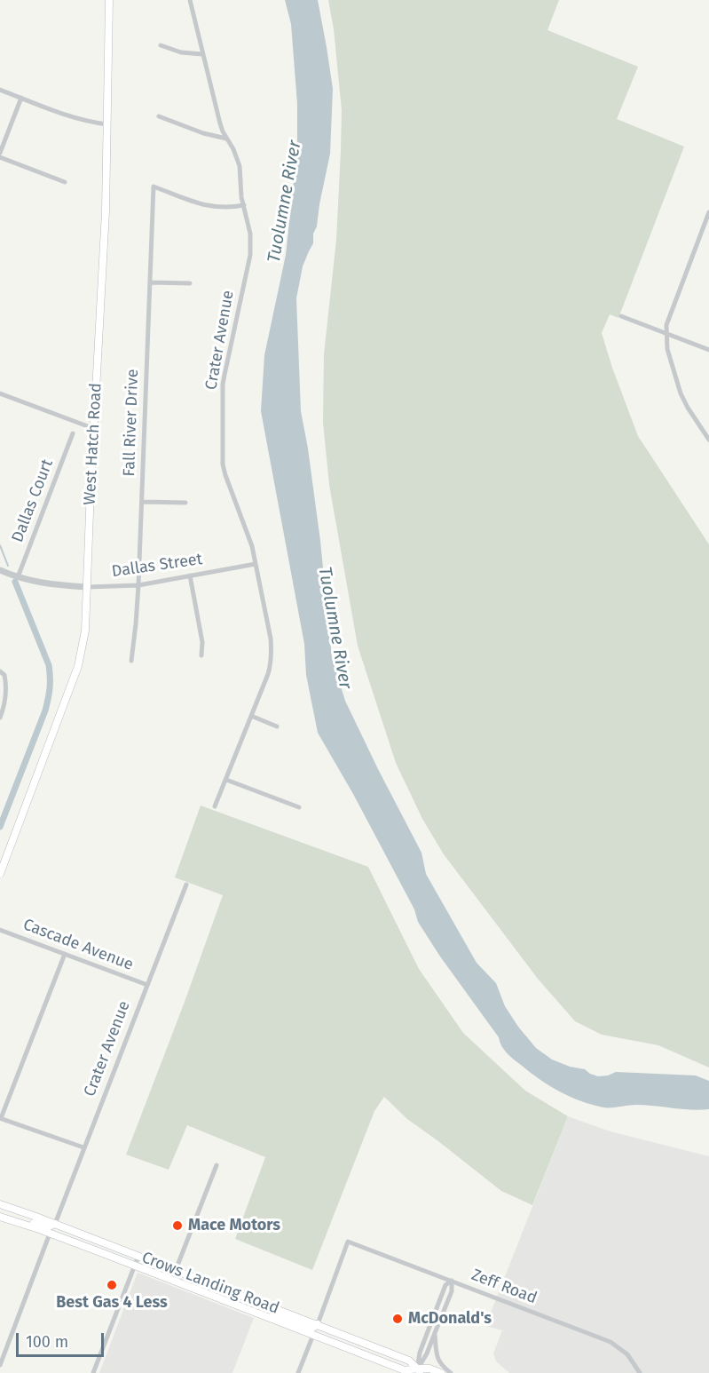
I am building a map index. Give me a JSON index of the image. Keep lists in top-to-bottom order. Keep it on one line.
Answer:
{"streets":{"main road":["West Hatch Road","Crows Landing Road"],"street":["Crater Avenue","Fall River Drive","Dallas Court","Dallas Street","Cascade Avenue","Zeff Road"]},"crossings":[["Crater Avenue","Fall River Drive"],["Crater Avenue","Dallas Street"],["Crater Avenue","Cascade Avenue"],["Crater Avenue","Crows Landing Road"],["Fall River Drive","Dallas Street"],["West Hatch Road","Dallas Street"],["Dallas Court","Dallas Street"],["Crows Landing Road","Zeff Road"]],"water":["Tuolumne River"],"places":["Mace Motors","Best Gas 4 Less","McDonald's"],"scale_bar":"100 m"}
